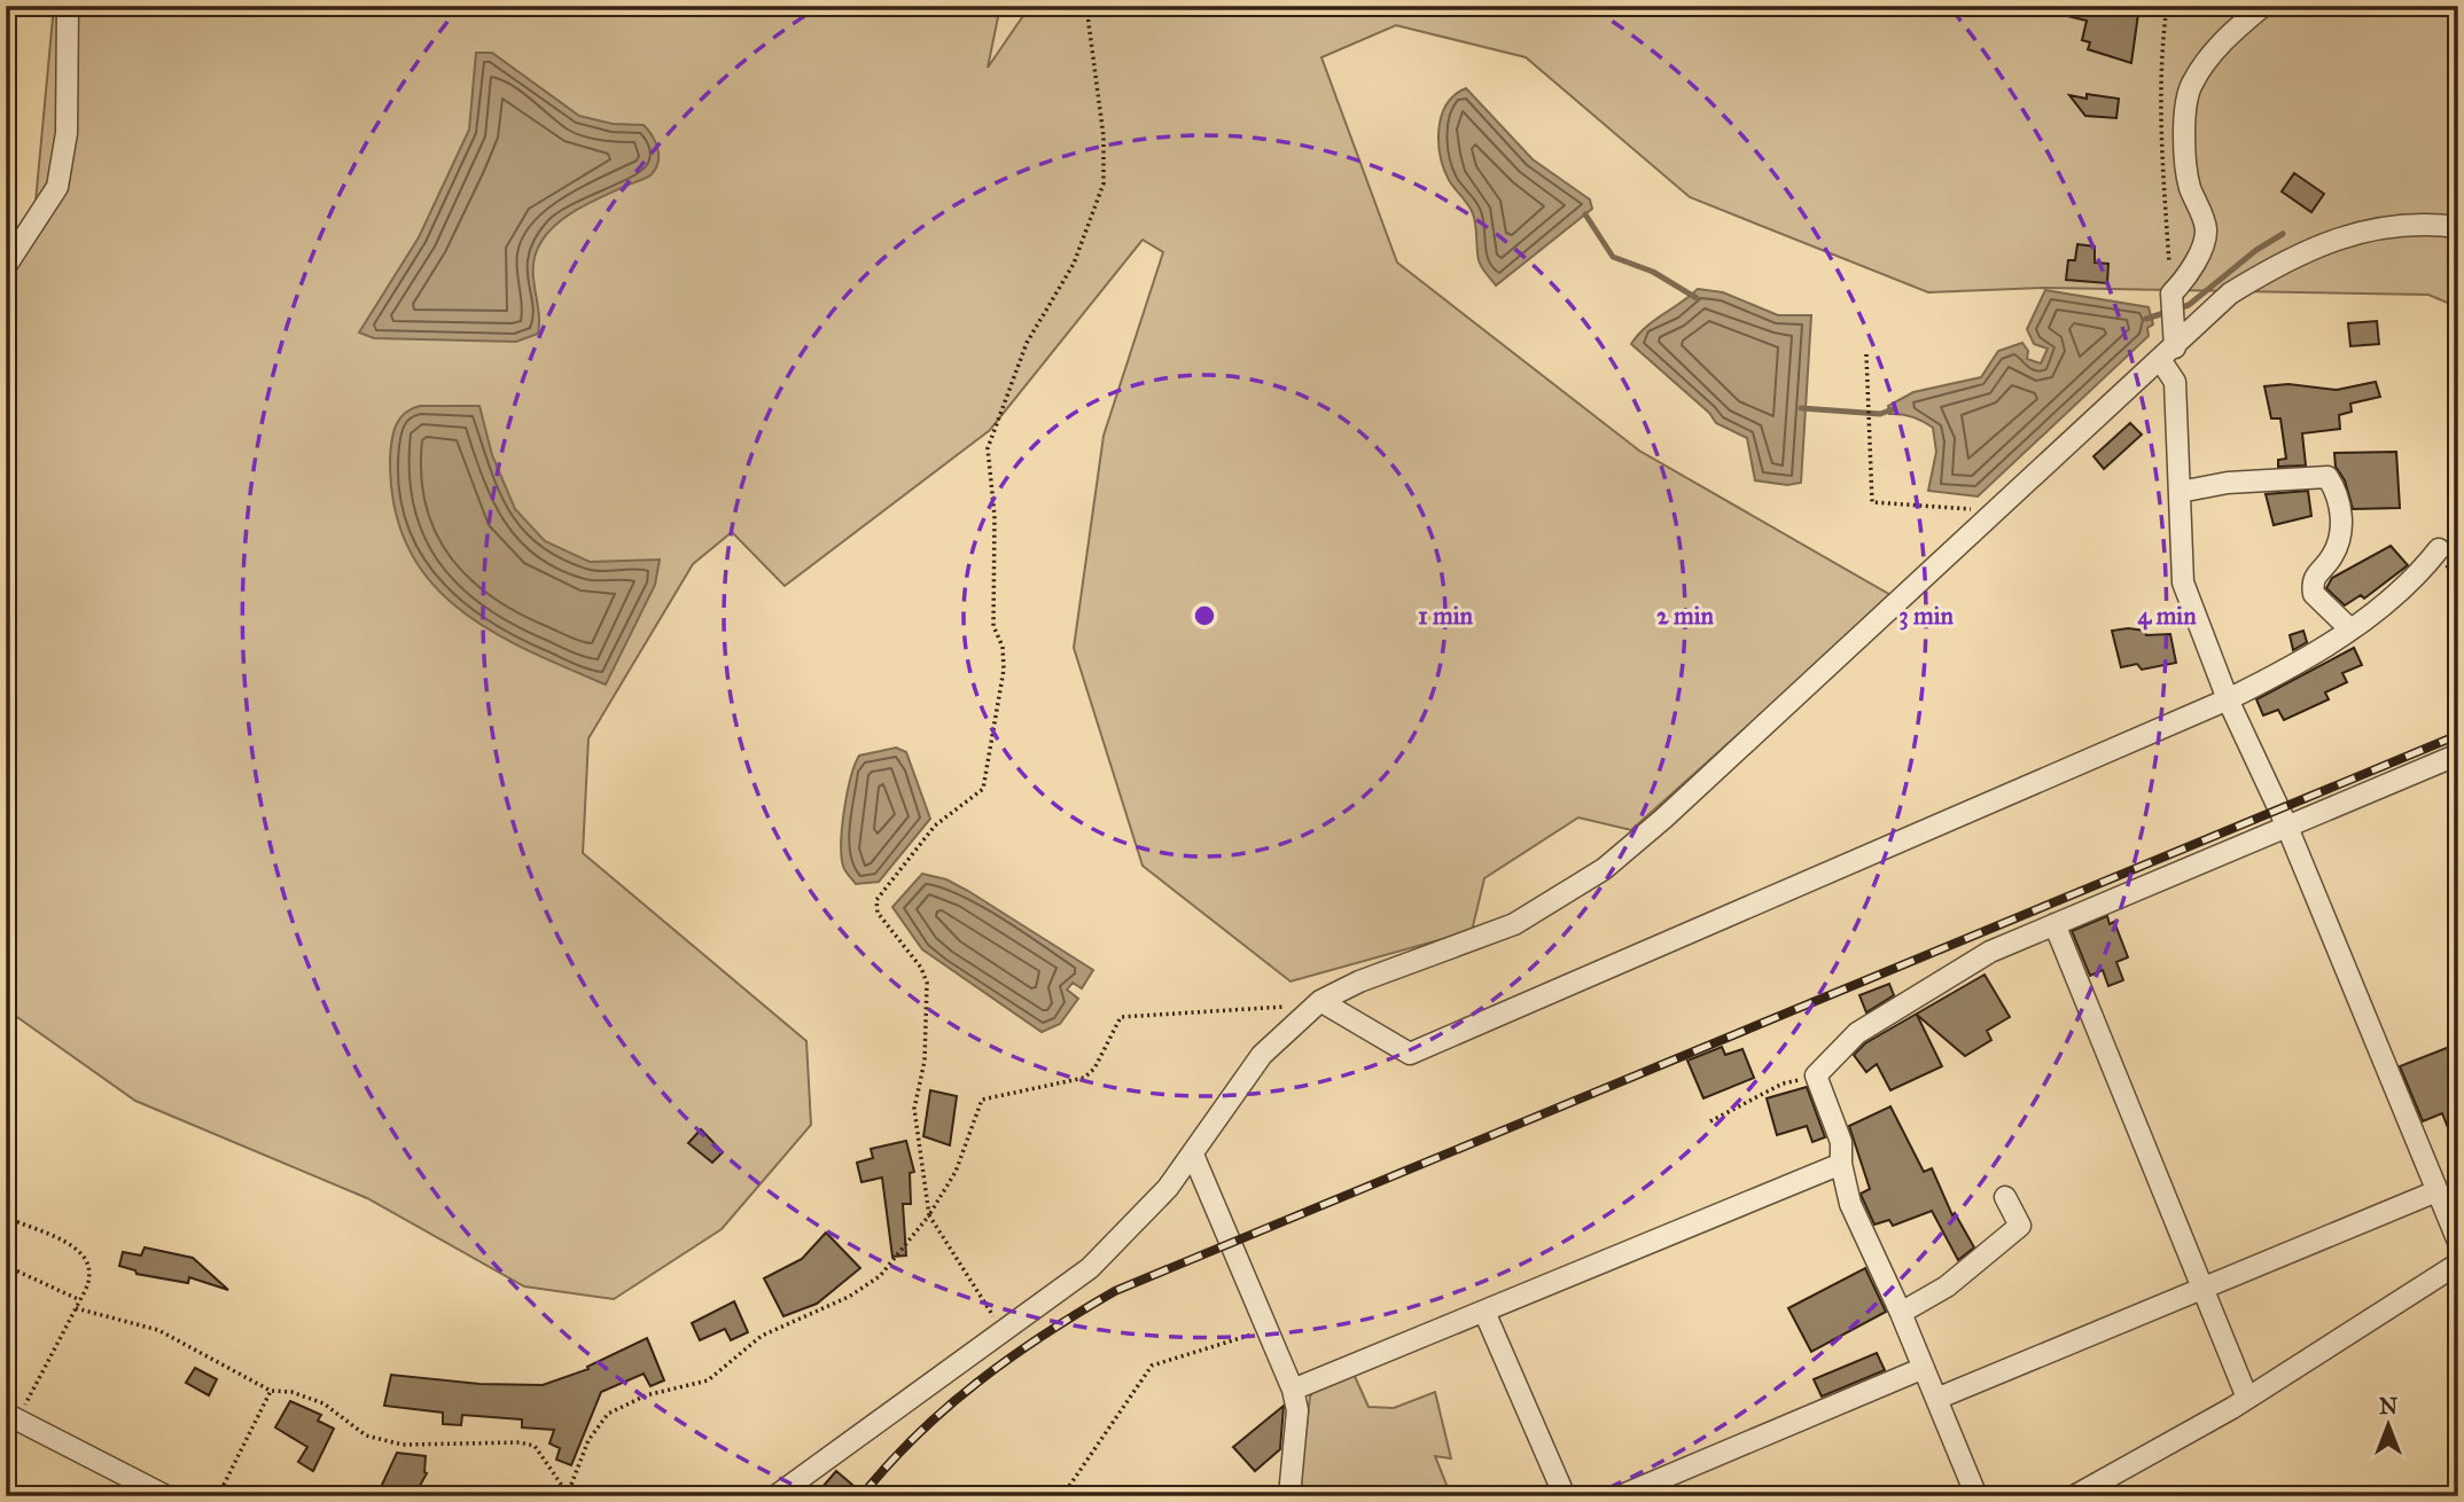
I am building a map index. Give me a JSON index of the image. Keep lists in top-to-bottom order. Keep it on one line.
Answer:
{"north":"top","rings":["1 min","2 min","3 min","4 min"]}
